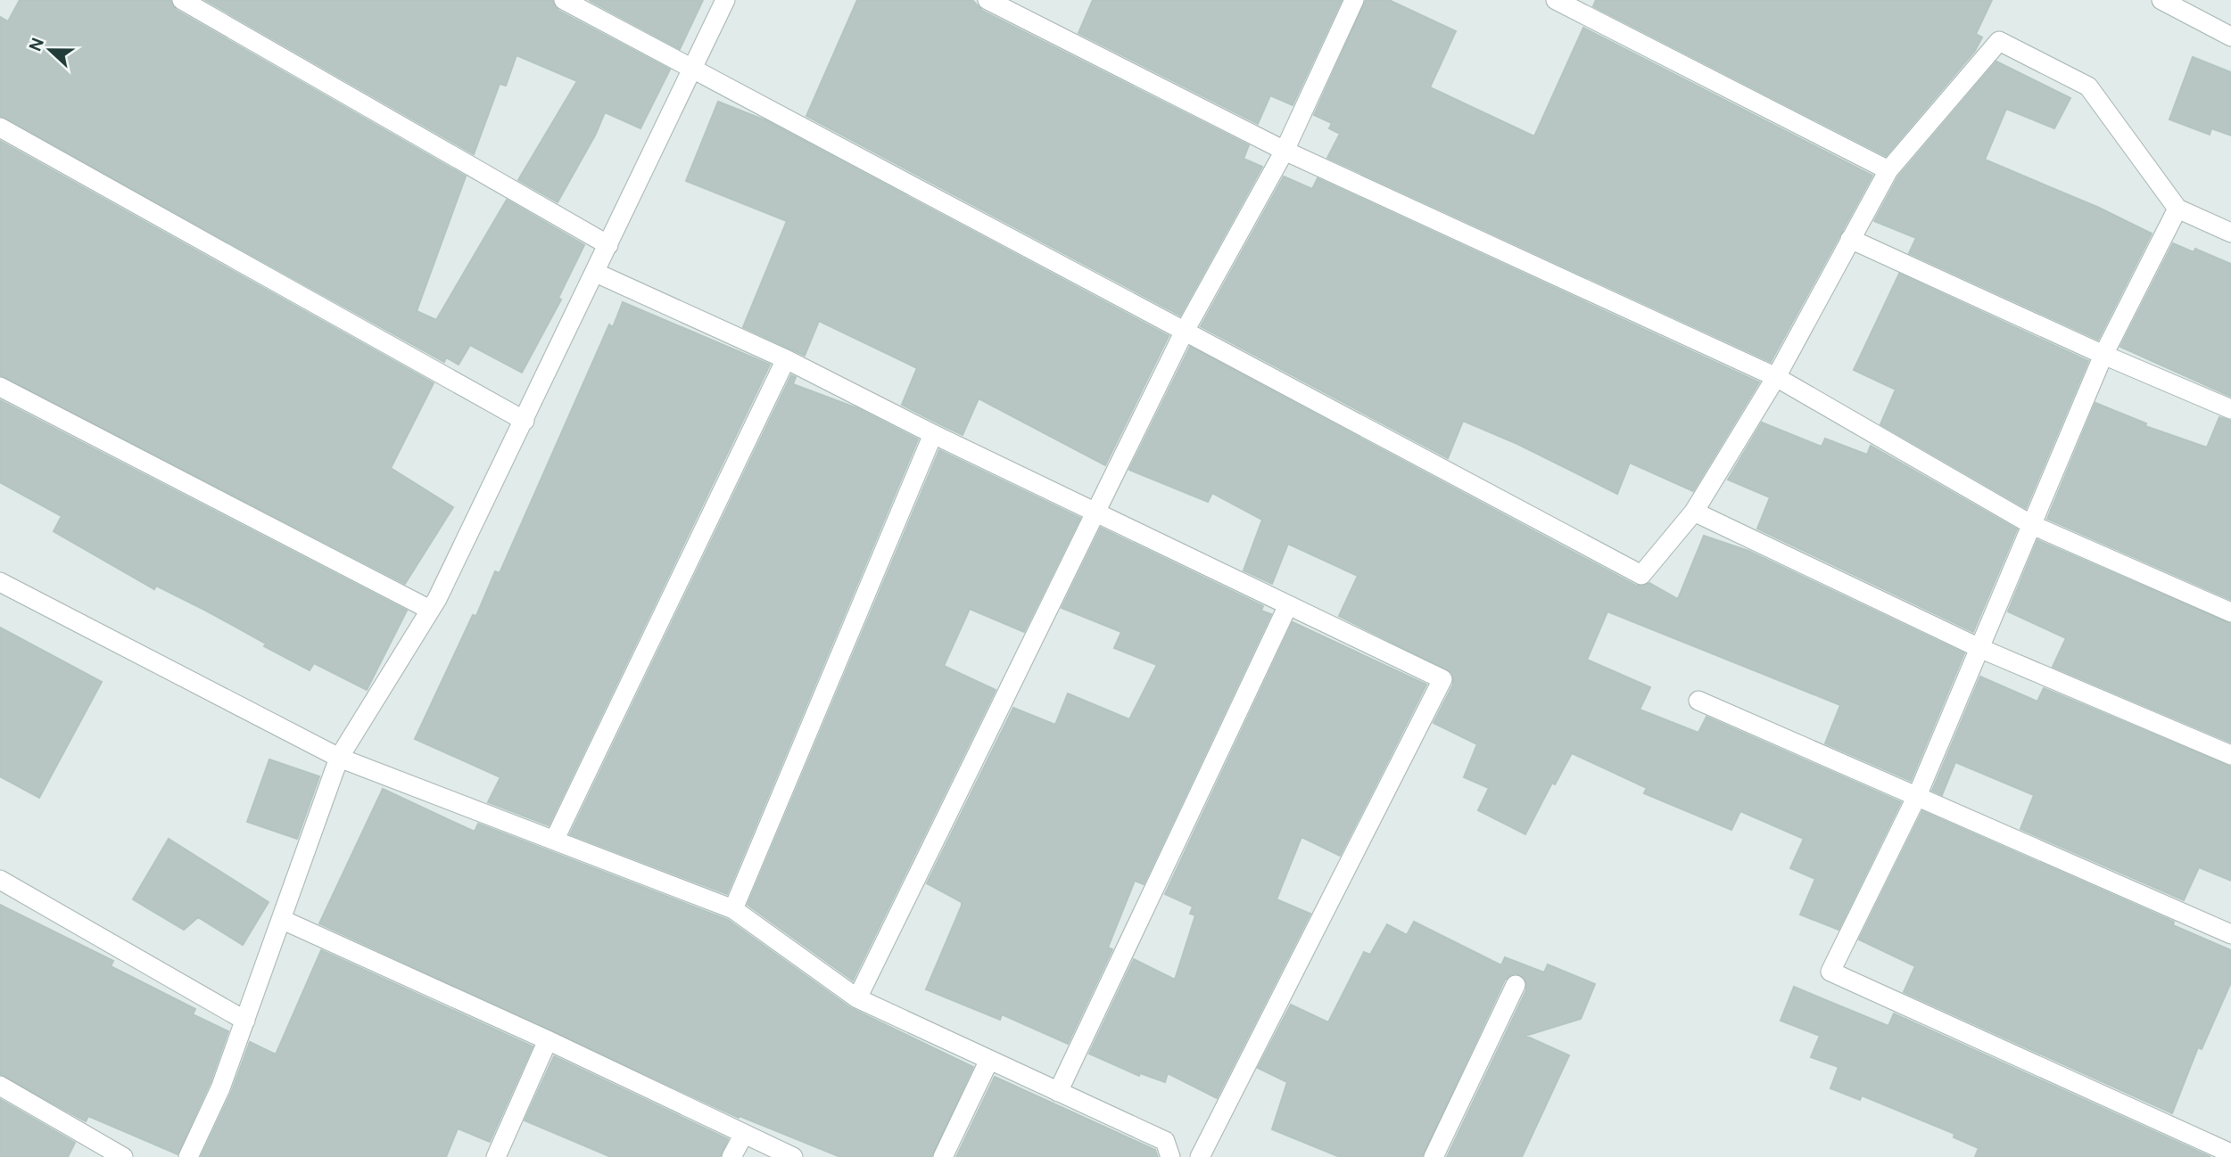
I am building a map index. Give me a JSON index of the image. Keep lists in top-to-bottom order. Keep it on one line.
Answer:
{"north":"left"}
